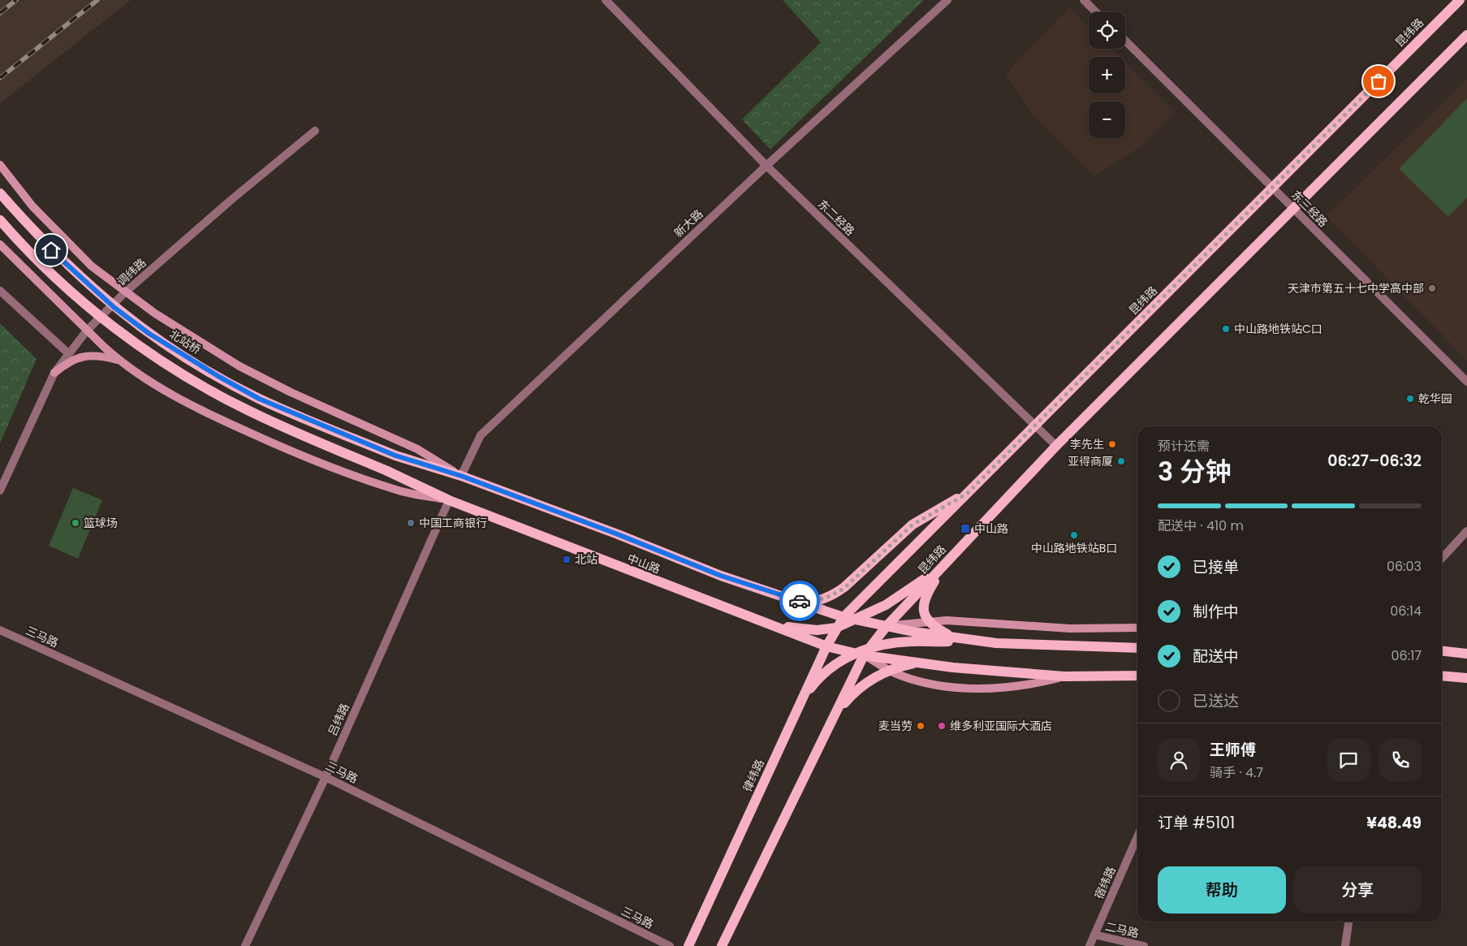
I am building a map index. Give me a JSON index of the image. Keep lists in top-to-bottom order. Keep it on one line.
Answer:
{"streets":{"main road":["昆纬路","北站桥","中山路","律纬路"],"street":["东三经路","东二经路","新大路","调纬路","三马路","吕纬路","宿纬路","二马路"]},"crossings":[["昆纬路","东三经路"],["昆纬路","东二经路"],["昆纬路","中山路"],["昆纬路","律纬路"],["东二经路","新大路"],["新大路","中山路"],["北站桥","中山路"],["中山路","吕纬路"],["中山路","律纬路"],["三马路","吕纬路"],["宿纬路","二马路"]],"places":{"other":["天津市第五十七中学高中部","中山路地铁站C口","乾华园","李先生","亚得商厦","篮球场","中国工商银行","中山路地铁站B口","麦当劳","维多利亚国际大酒店"],"transit":["中山路","北站"]},"page":{"map_buttons":["+","−"],"heading":["3 分钟","预计还需","06:27–06:32"],"panel":["王师傅","骑手 · 4.7","订单 #5101","¥48.49"],"bar":"配送中 · 410 m","list":[["已接单","06:03"],["制作中","06:14"],["配送中","06:17"],"已送达"],"buttons":["帮助","分享"]}}
